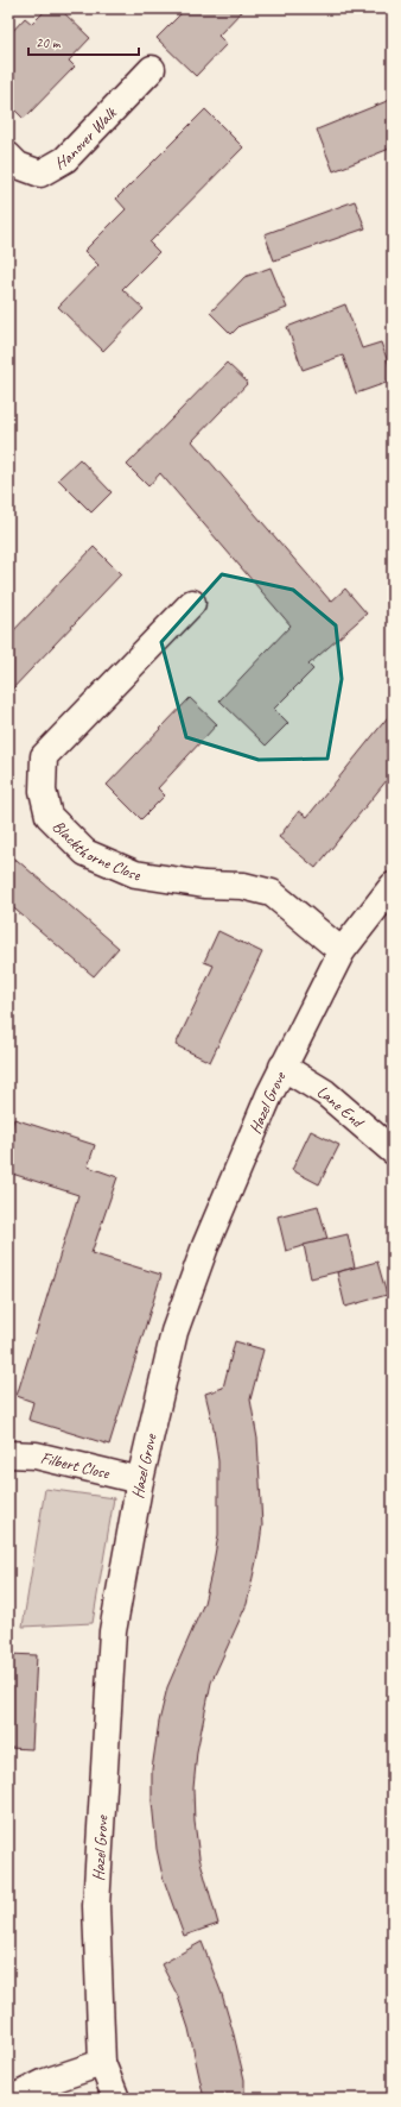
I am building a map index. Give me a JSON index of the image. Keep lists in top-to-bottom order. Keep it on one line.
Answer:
{"streets":{"street":["Hanover Walk","Blackthorne Close","Hazel Grove","Lane End","Filbert Close"]},"crossings":[["Blackthorne Close","Hazel Grove"],["Hazel Grove","Lane End"],["Hazel Grove","Filbert Close"]],"scale_bar":"20 m"}
